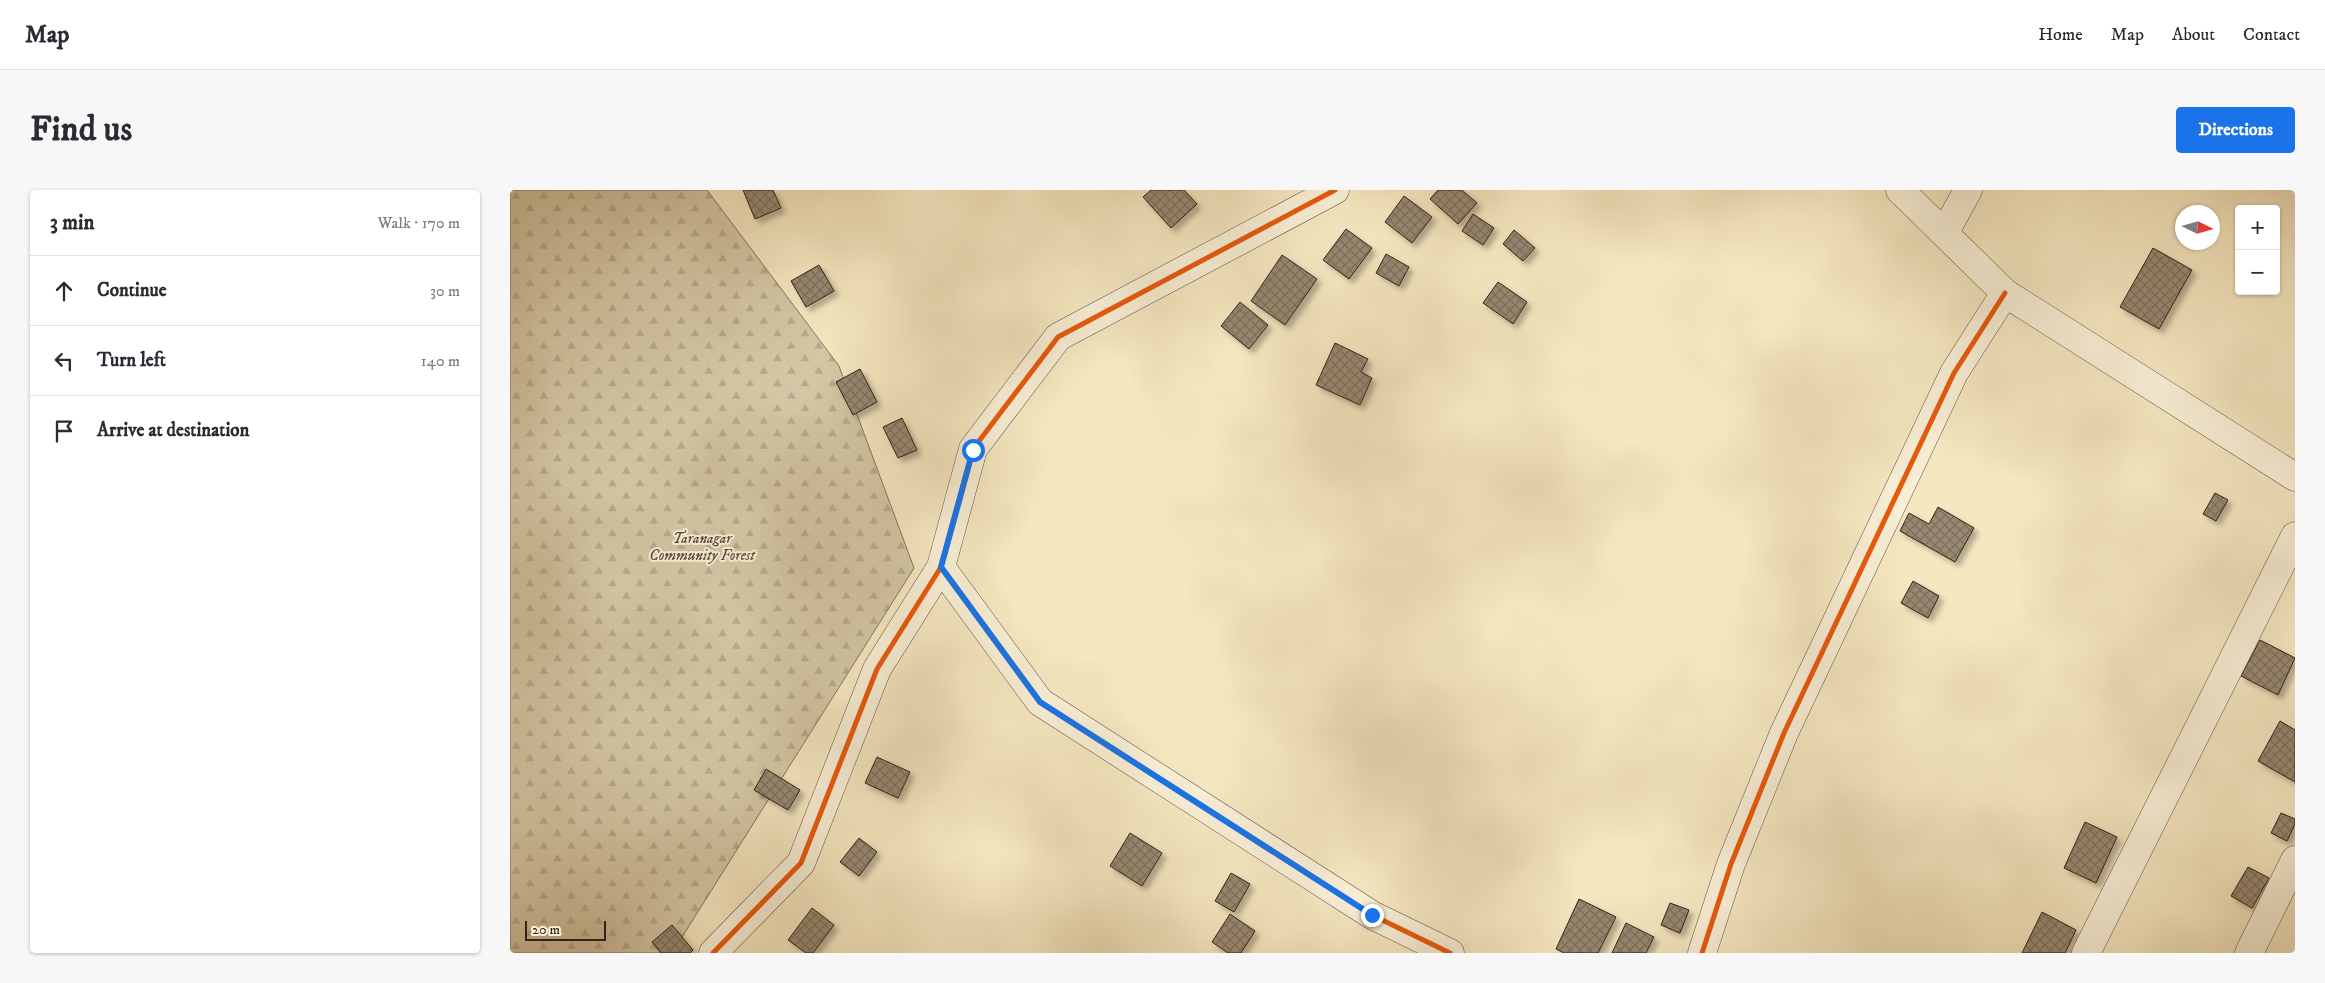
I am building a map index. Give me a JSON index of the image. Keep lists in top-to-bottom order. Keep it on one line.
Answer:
{"parks":["Taranagar Community Forest"],"scale_bar":"20 m","north":"right","page":{"header":"Map","nav":["Home","Map","About","Contact"],"buttons":"Directions","title":"Find us","heading":["3 min","Walk · 170 m"],"map_buttons":["+","−"],"list":[["Continue","30 m"],["Turn left","140 m"],"Arrive at destination"],"scale":"20 m"}}
